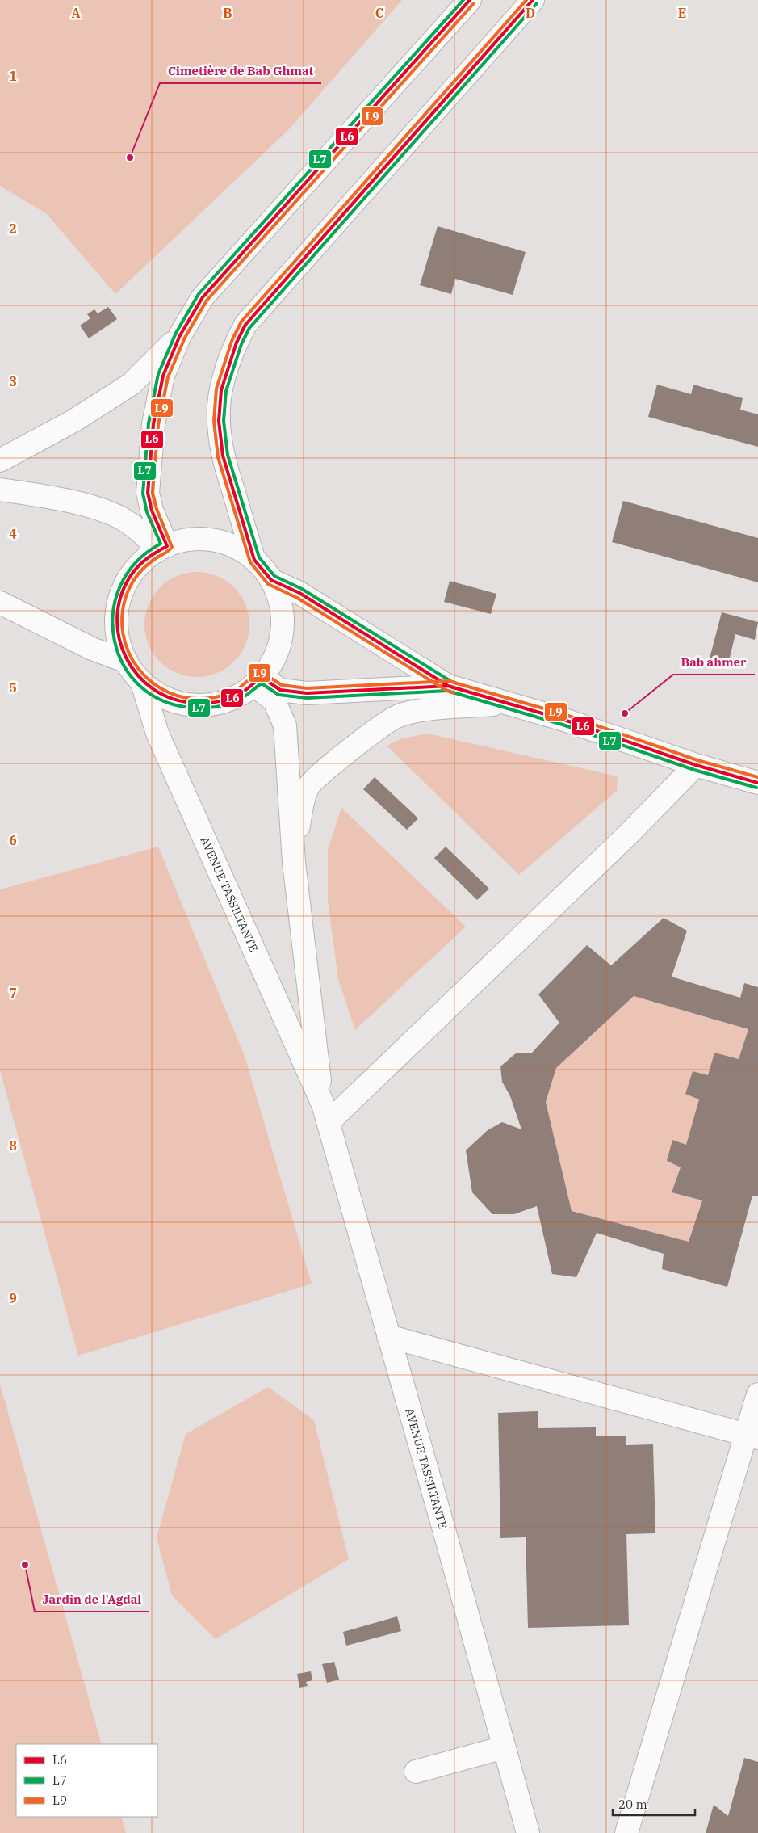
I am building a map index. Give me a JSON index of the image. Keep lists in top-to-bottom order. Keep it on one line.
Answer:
{"streets":{"street":["AVENUE TASSILTANTE"]},"places":["Cimetière de Bab Ghmat","Bab ahmer","Jardin de l'Agdal"],"lines":["transit line L6","transit line L7","transit line L9"],"legend":["L6","L7","L9"],"scale_bar":"20 m","grid":{"columns":["A","B","C","D","E"],"rows":["1","2","3","4","5","6","7","8","9"]}}
